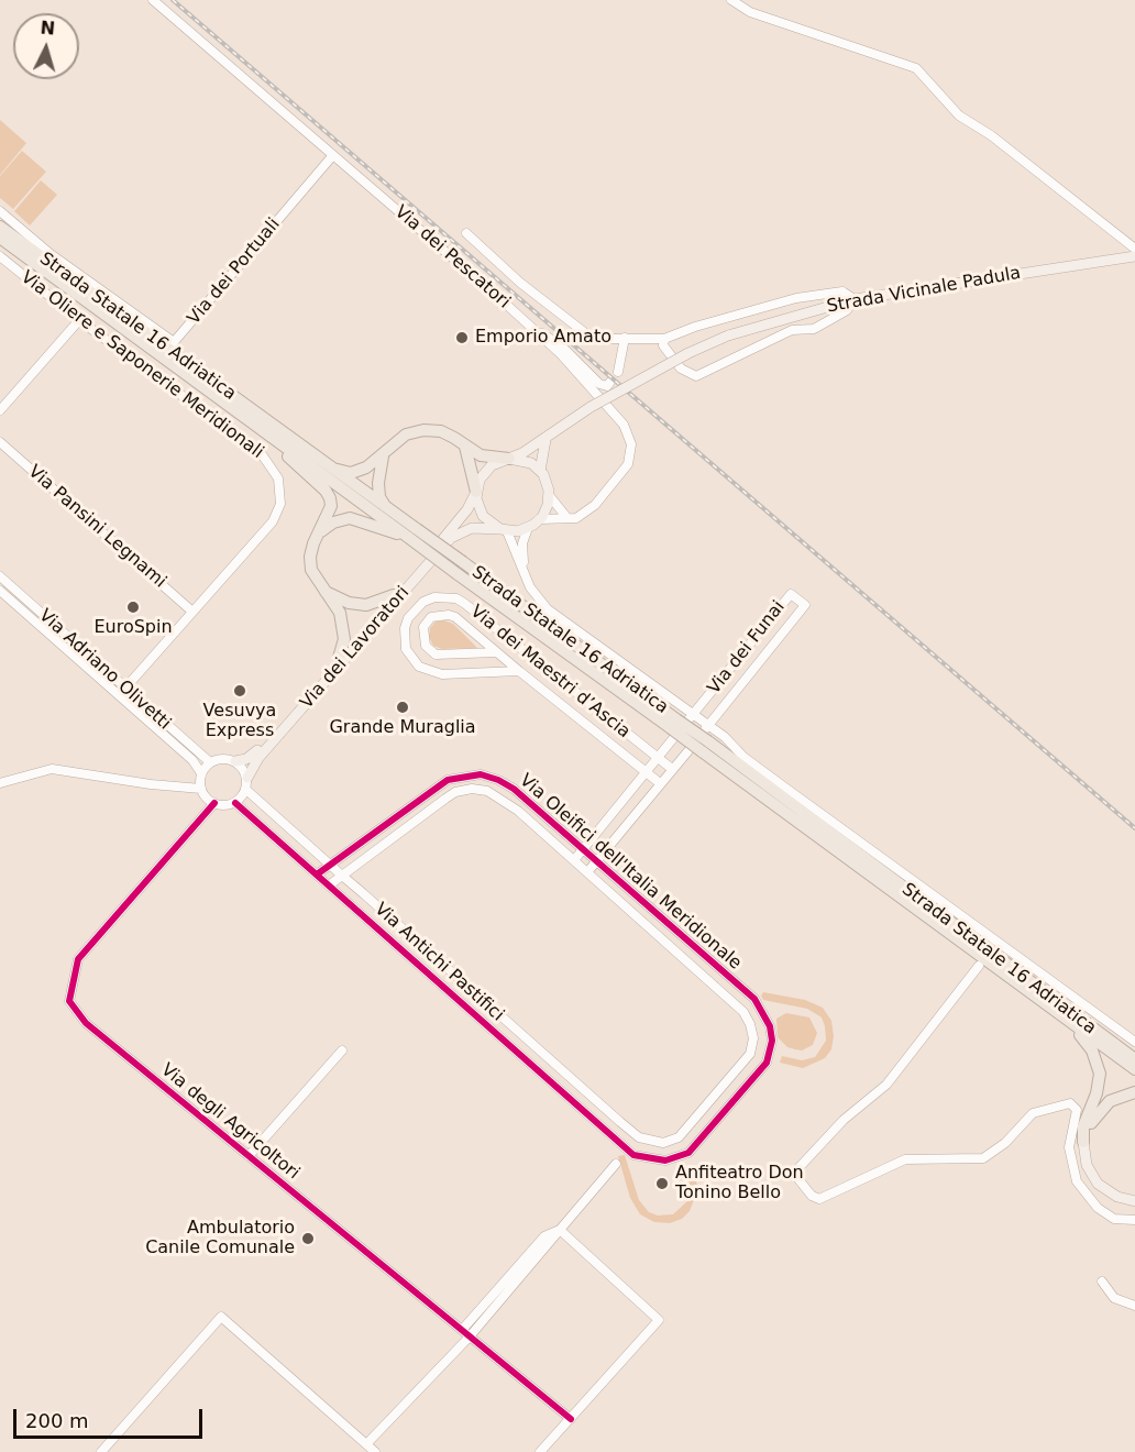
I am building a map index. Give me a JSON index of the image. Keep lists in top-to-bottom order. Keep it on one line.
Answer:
{"streets":{"highway":["Strada Statale 16 Adriatica"],"main road":["Strada Vicinale Padula","Via dei Lavoratori"],"street":["Via dei Pescatori","Via dei Portuali","Via Oliere e Saponerie Meridionali","Via Pansini Legnami","Via dei Funai","Via Adriano Olivetti","Via dei Maestri d’Ascia","Via Oleifici dell'Italia Meridionale","Via Antichi Pastifici","Via degli Agricoltori"]},"crossings":[["Via dei Pescatori","Via dei Portuali"],["Via dei Pescatori","Strada Vicinale Padula"],["Strada Vicinale Padula","Via dei Lavoratori"],["Via Oliere e Saponerie Meridionali","Via Pansini Legnami"],["Via Oliere e Saponerie Meridionali","Via Adriano Olivetti"],["Via dei Funai","Via dei Maestri d’Ascia"],["Via dei Funai","Via Oleifici dell'Italia Meridionale"],["Via Adriano Olivetti","Via Antichi Pastifici"],["Via Adriano Olivetti","Via degli Agricoltori"],["Via Oleifici dell'Italia Meridionale","Via Antichi Pastifici"],["Via Antichi Pastifici","Via degli Agricoltori"]],"places":["Emporio Amato","EuroSpin","Vesuvya Express","Grande Muraglia","Anfiteatro Don Tonino Bello","Ambulatorio Canile Comunale"],"scale_bar":"200 m","north":"top"}
